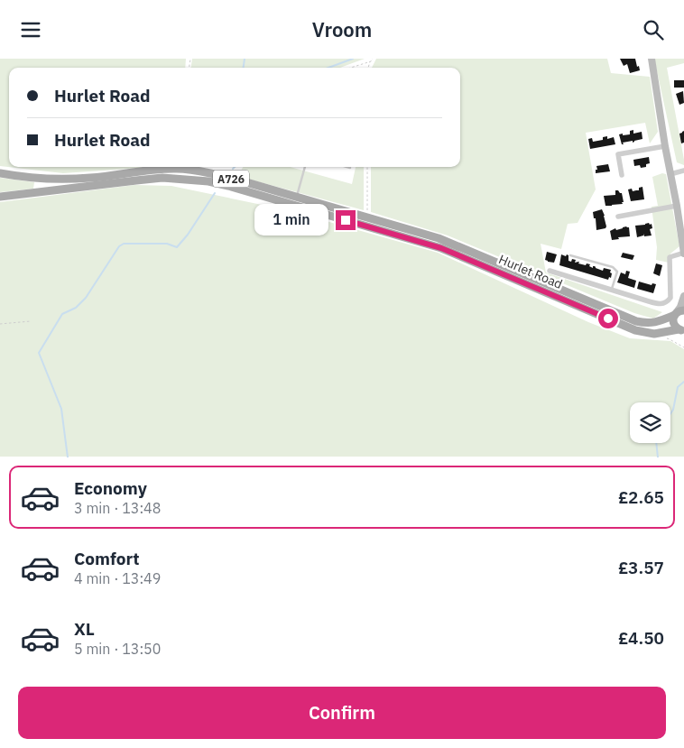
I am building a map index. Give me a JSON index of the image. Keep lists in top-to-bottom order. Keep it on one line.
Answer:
{"streets":{"main road":["A726","Hurlet Road"]},"page":{"header":"Vroom","banner":["Hurlet Road","Hurlet Road"],"bubble":"1 min","list":[{"name":"Economy","note":"3 min · 13:48","value":"£2.65"},{"name":"Comfort","note":"4 min · 13:49","value":"£3.57"},{"name":"XL","note":"5 min · 13:50","value":"£4.50"}],"buttons":"Confirm"}}
